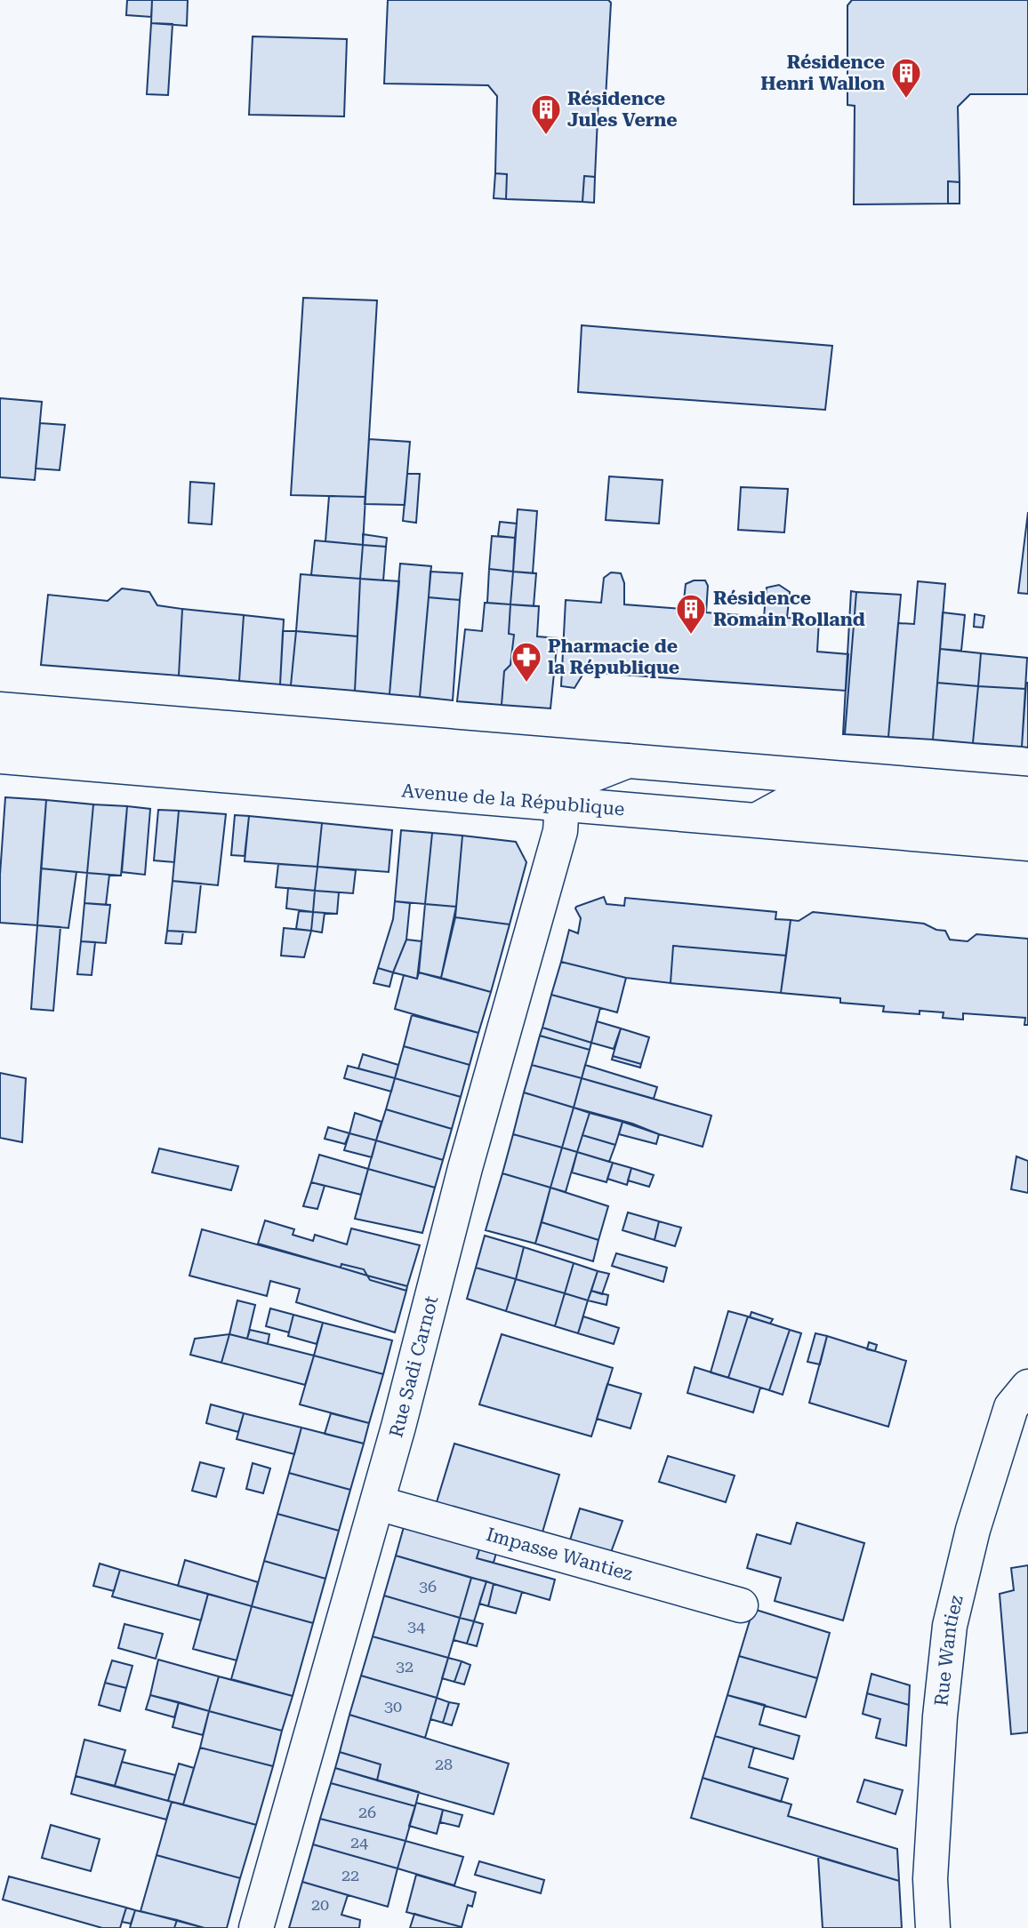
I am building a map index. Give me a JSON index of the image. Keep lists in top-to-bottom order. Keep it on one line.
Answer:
{"streets":{"main road":["Avenue de la République","Rue Sadi Carnot","Impasse Wantiez","Rue Wantiez"]},"crossings":[["Avenue de la République","Rue Sadi Carnot"],["Rue Sadi Carnot","Impasse Wantiez"]],"places":{"building":["Résidence Henri Wallon","Résidence Jules Verne","Résidence Romain Rolland"],"pharmacy":["Pharmacie de la République"]},"house_numbers":["36","34","32","30","28","26","24","22","20"]}
